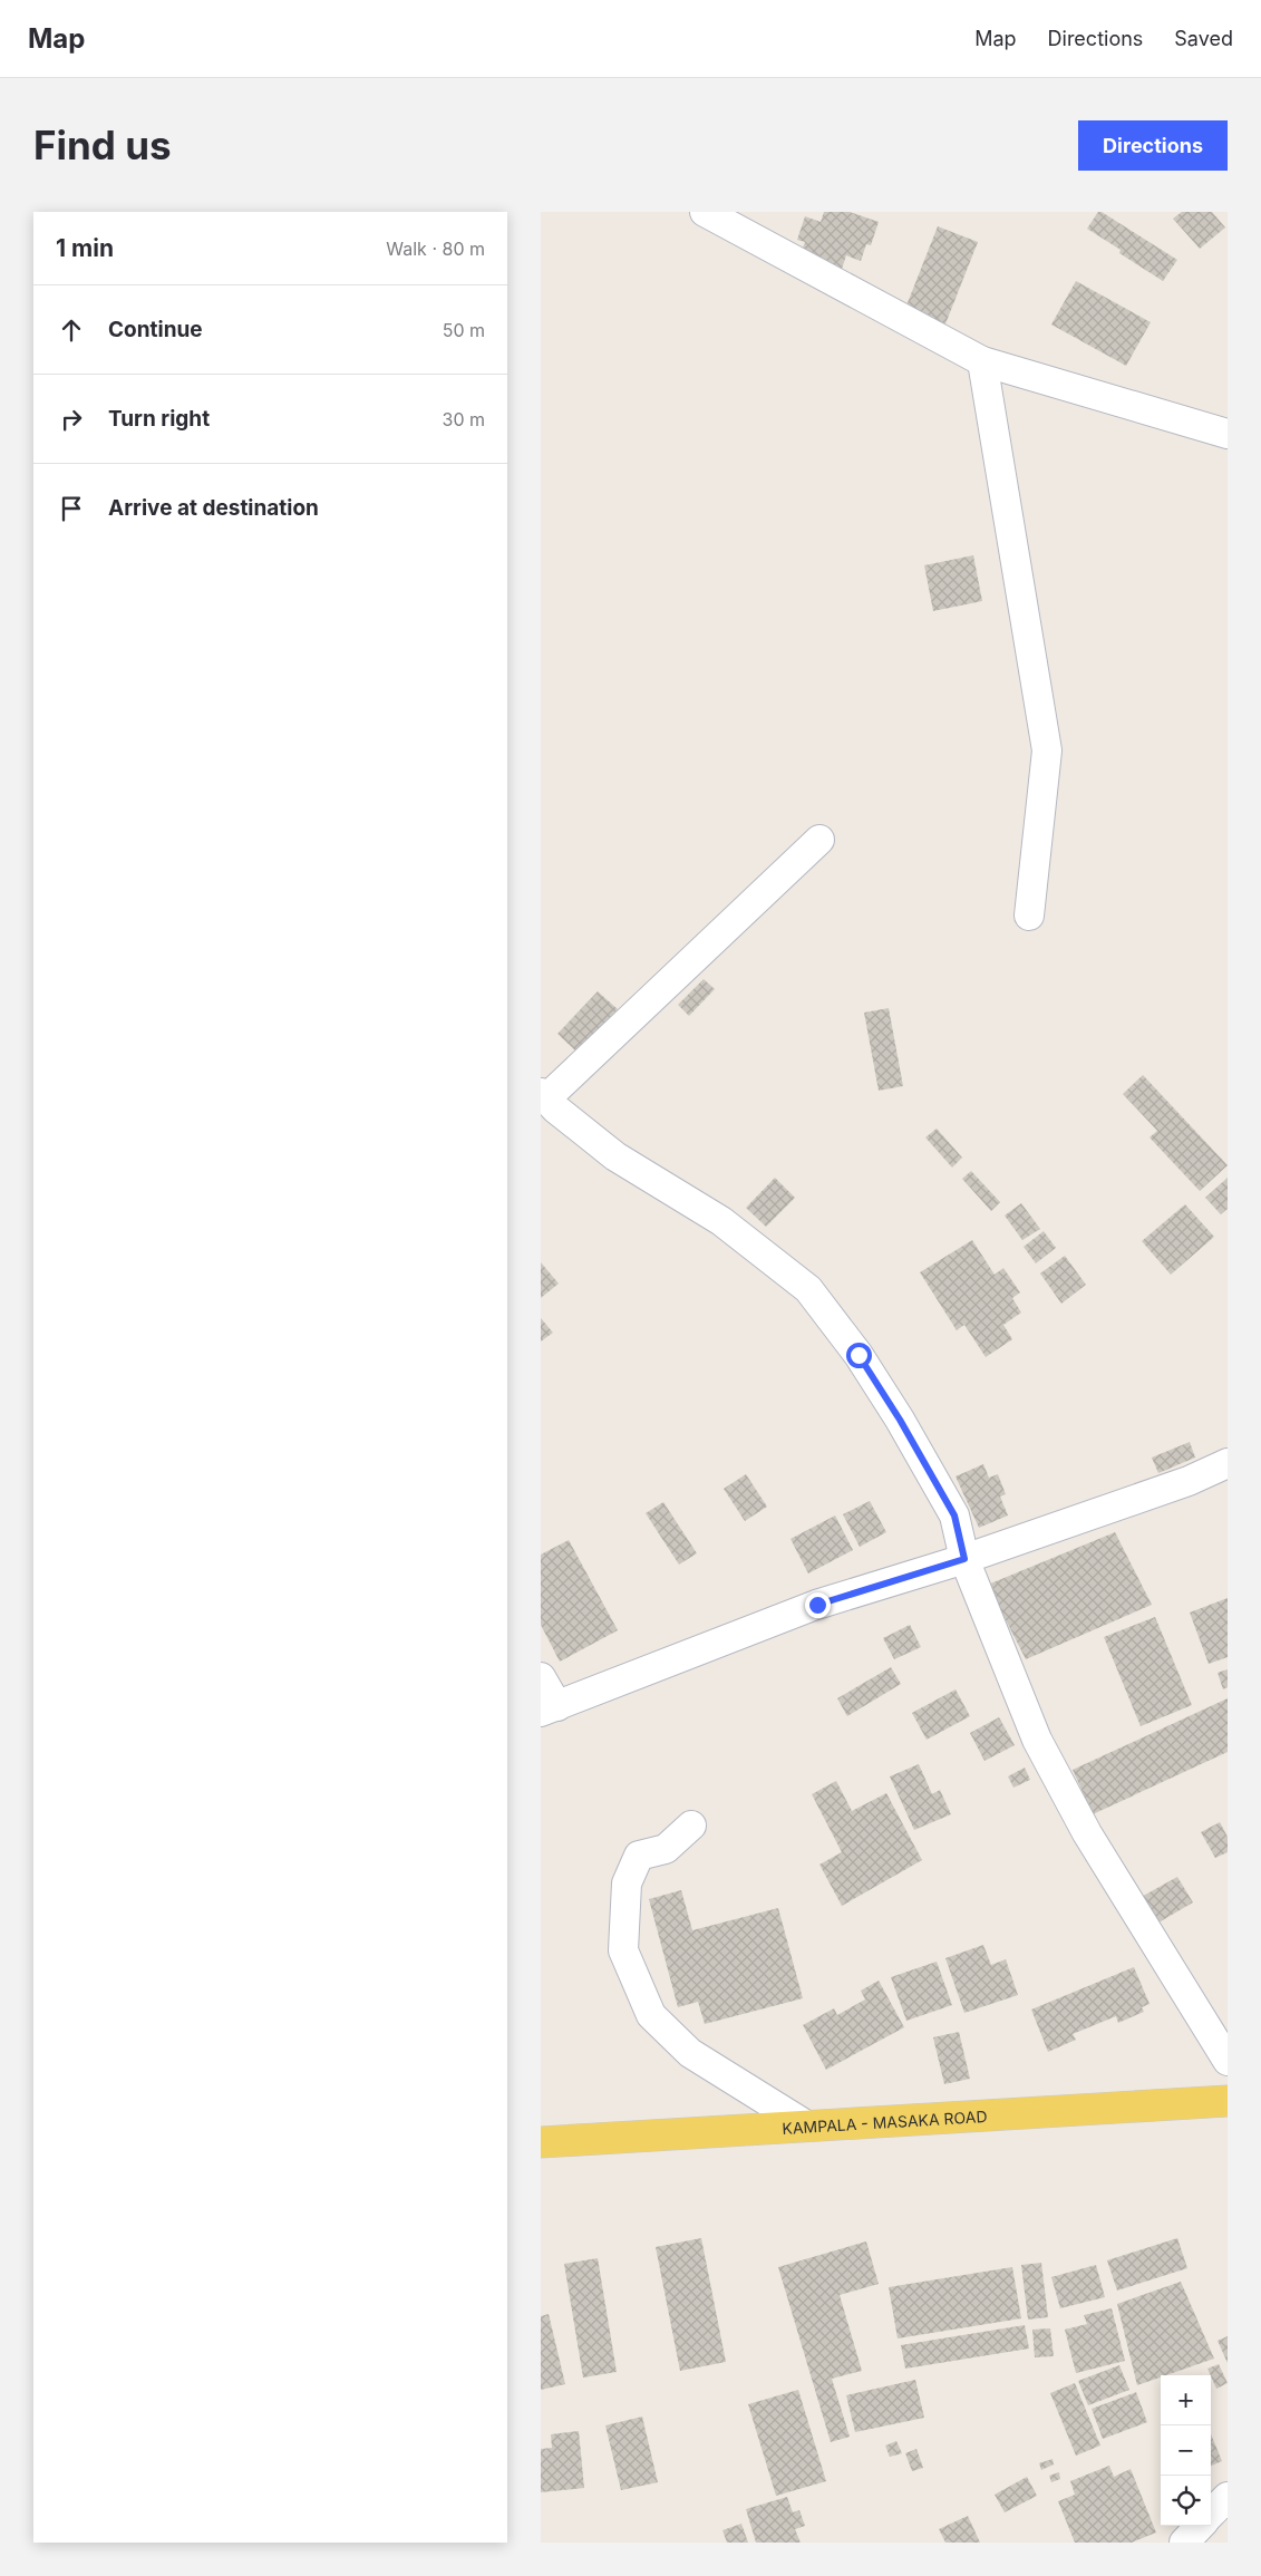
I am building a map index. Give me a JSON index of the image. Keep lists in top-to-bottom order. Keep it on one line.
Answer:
{"streets":{"main road":["KAMPALA - MASAKA ROAD"]},"page":{"header":"Map","nav":["Map","Directions","Saved"],"buttons":"Directions","title":"Find us","heading":["1 min","Walk · 80 m"],"list":[["Continue","50 m"],["Turn right","30 m"],"Arrive at destination"],"map_buttons":["+","−"]}}
